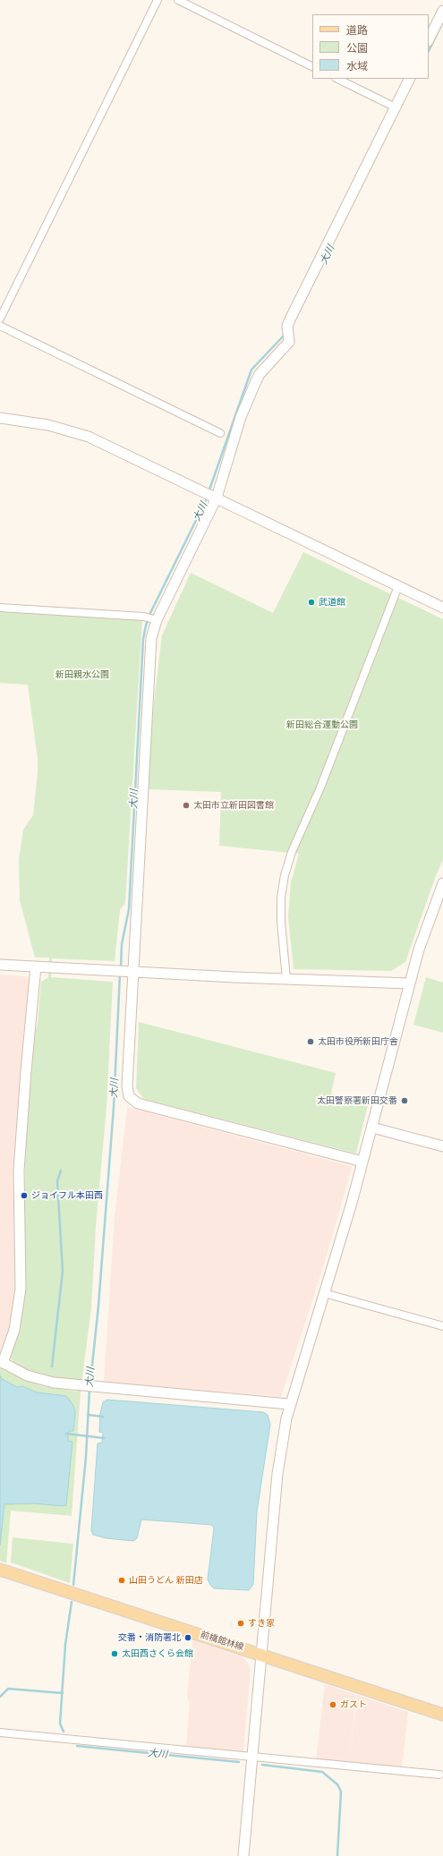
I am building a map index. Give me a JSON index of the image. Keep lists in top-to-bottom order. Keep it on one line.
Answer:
{"streets":{"main road":["前橋館林線"]},"water":["大川"],"parks":["新田親水公園","新田総合運動公園"],"places":["武道館","太田市立新田図書館","太田市役所新田庁舎","太田警察署新田交番","ジョイフル本田西","山田うどん 新田店","すき家","交番・消防署北","太田西さくら会館","ガスト"],"legend":["道路","公園","水域"]}
